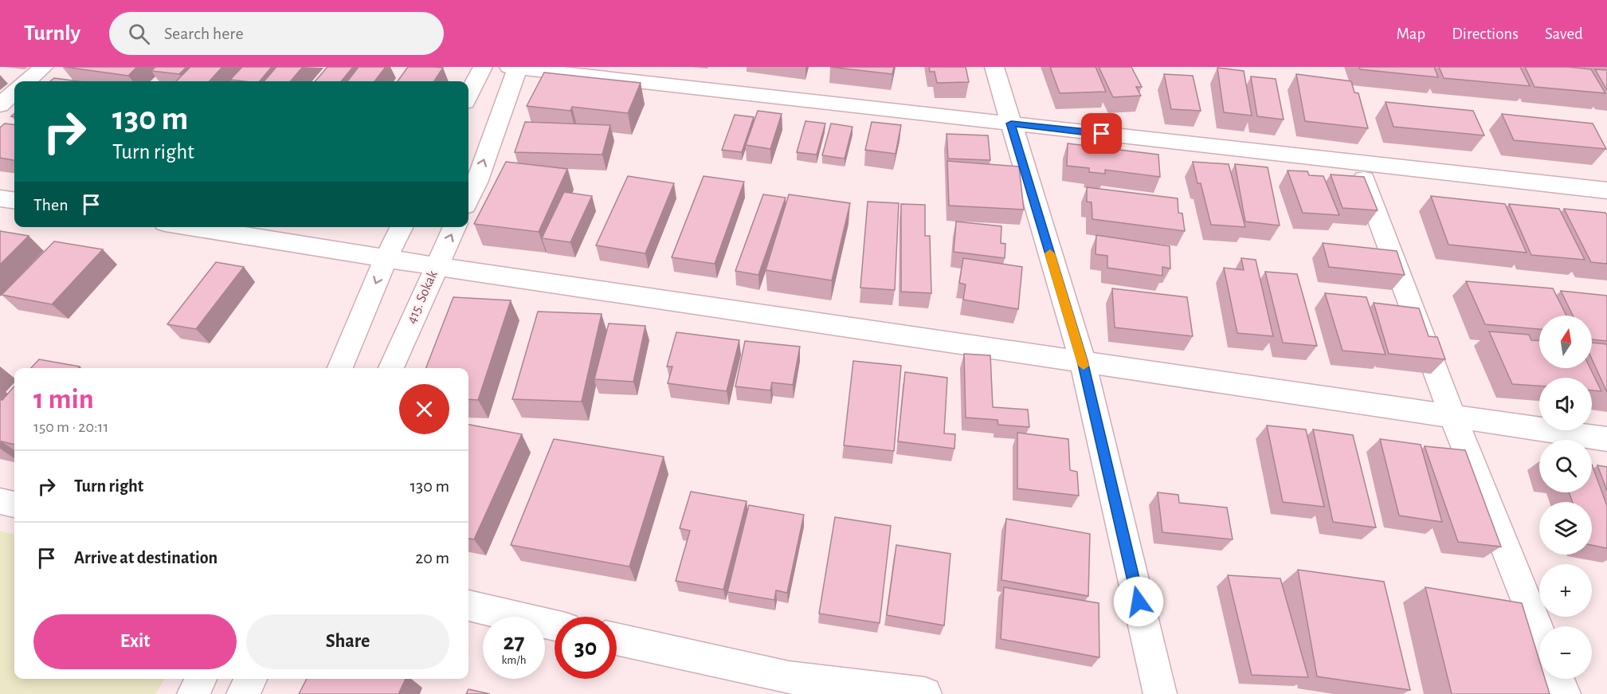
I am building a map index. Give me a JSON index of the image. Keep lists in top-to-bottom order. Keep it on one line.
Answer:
{"streets":{"street":["415. Sokak"]},"north":"top","page":{"header":"Turnly","search":"Search here","nav":["Map","Directions","Saved"],"turn":["130 m","Turn right"],"then":"Then","map_buttons":["+","−"],"heading":["1 min","150 m · 20:11"],"list":[{"name":"Turn right","value":"130 m"},{"name":"Arrive at destination","value":"20 m"}],"buttons":["Exit","Share"],"speed":"27 km/h","limit":"30"}}
